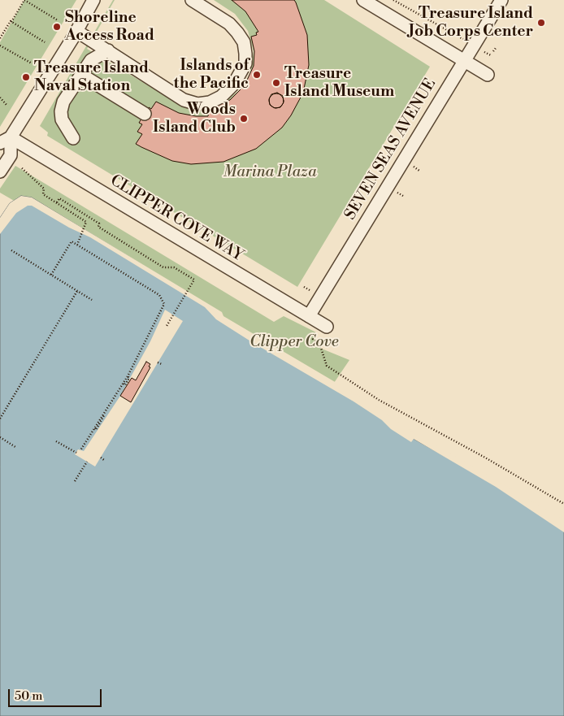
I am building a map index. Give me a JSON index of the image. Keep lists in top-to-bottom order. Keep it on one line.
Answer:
{"streets":{"street":["SEVEN SEAS AVENUE","CLIPPER COVE WAY"]},"crossings":[["SEVEN SEAS AVENUE","CLIPPER COVE WAY"]],"parks":["Marina Plaza","Clipper Cove"],"places":["Treasure Island Job Corps Center","Shoreline Access Road","Islands of the Pacific","Treasure Island Naval Station","Treasure Island Museum","Woods Island Club"],"scale_bar":"50 m"}
